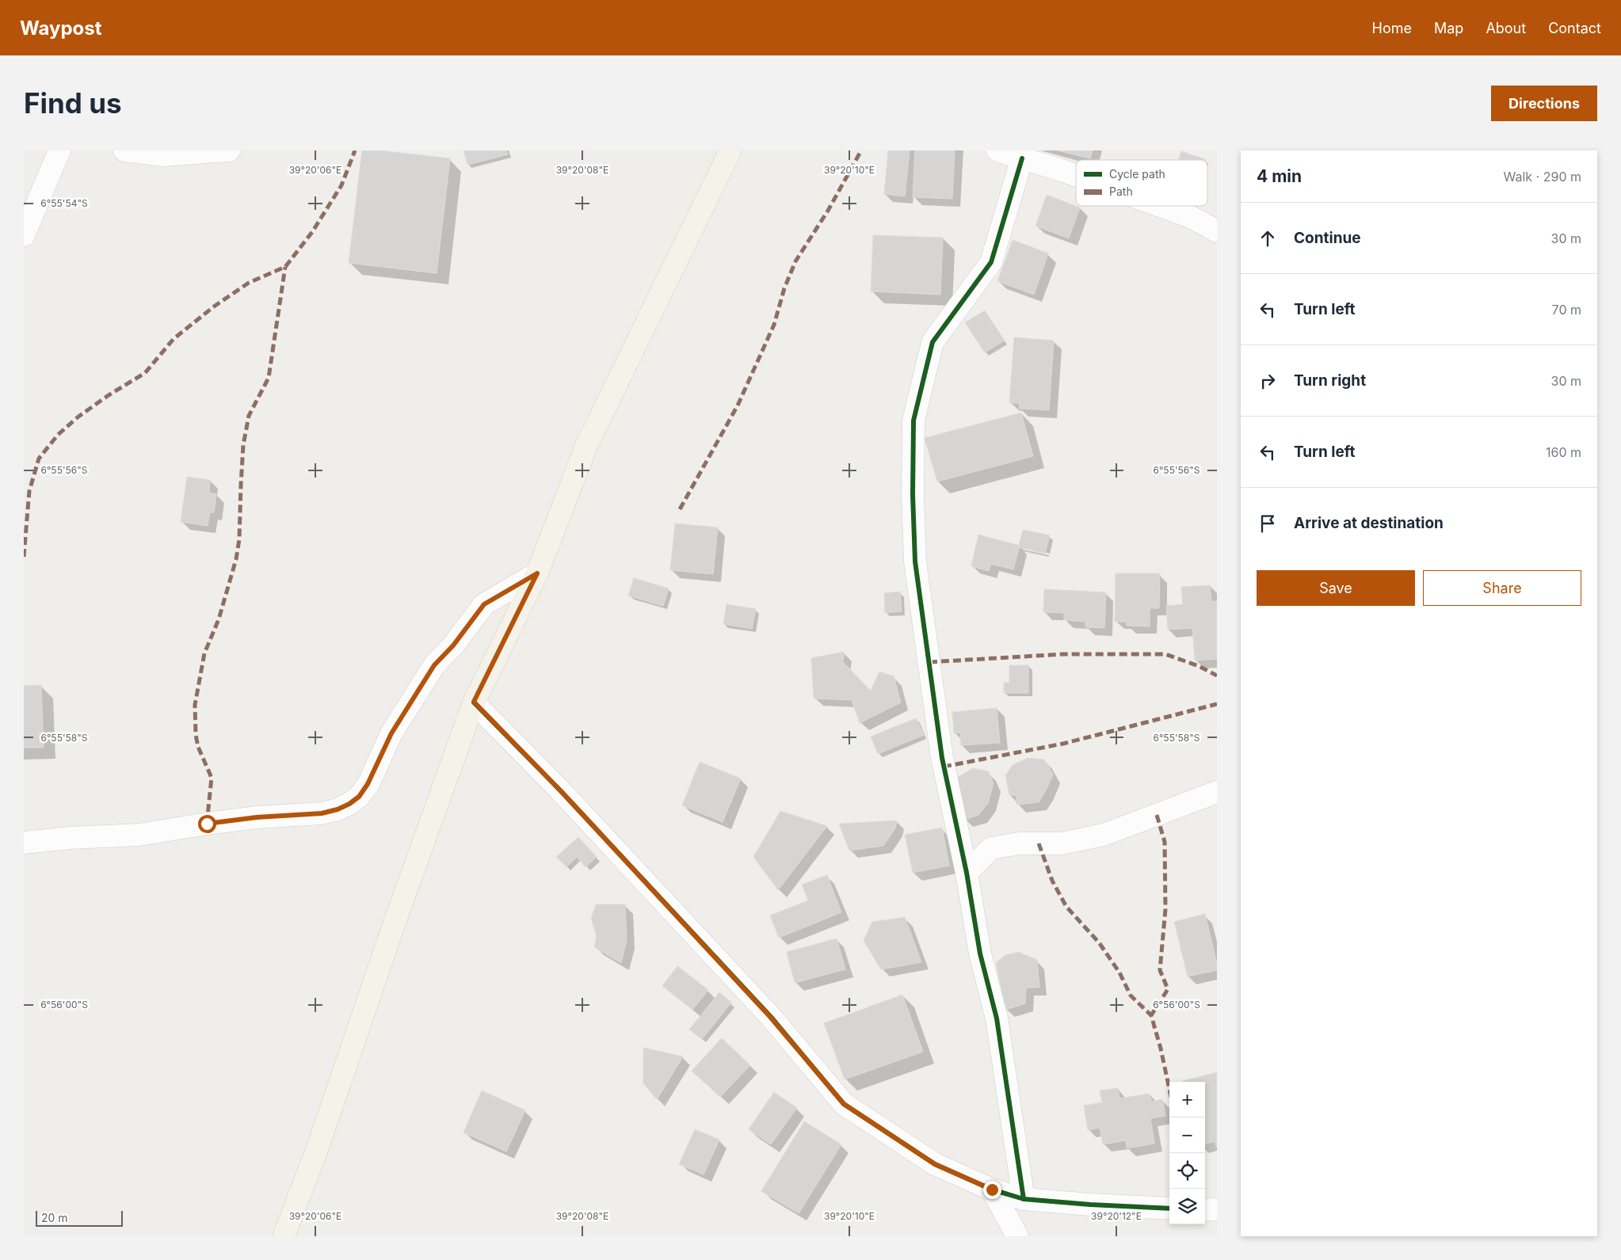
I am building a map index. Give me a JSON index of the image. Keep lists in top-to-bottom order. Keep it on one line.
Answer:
{"legend":["Cycle path","Path"],"scale_bar":"20 m","page":{"header":"Waypost","nav":["Home","Map","About","Contact"],"buttons":["Directions",["Save","Share"]],"title":"Find us","heading":["4 min","Walk · 290 m"],"list":[["Continue","30 m"],["Turn left","70 m"],["Turn right","30 m"],["Turn left","160 m"],"Arrive at destination"],"map_buttons":["+","−"],"scale":"20 m"},"coordinates":["39°20'06\"E","39°20'08\"E","39°20'10\"E","6°55'54\"S","6°55'56\"S","6°55'58\"S","6°56'00\"S","39°20'12\"E"]}
